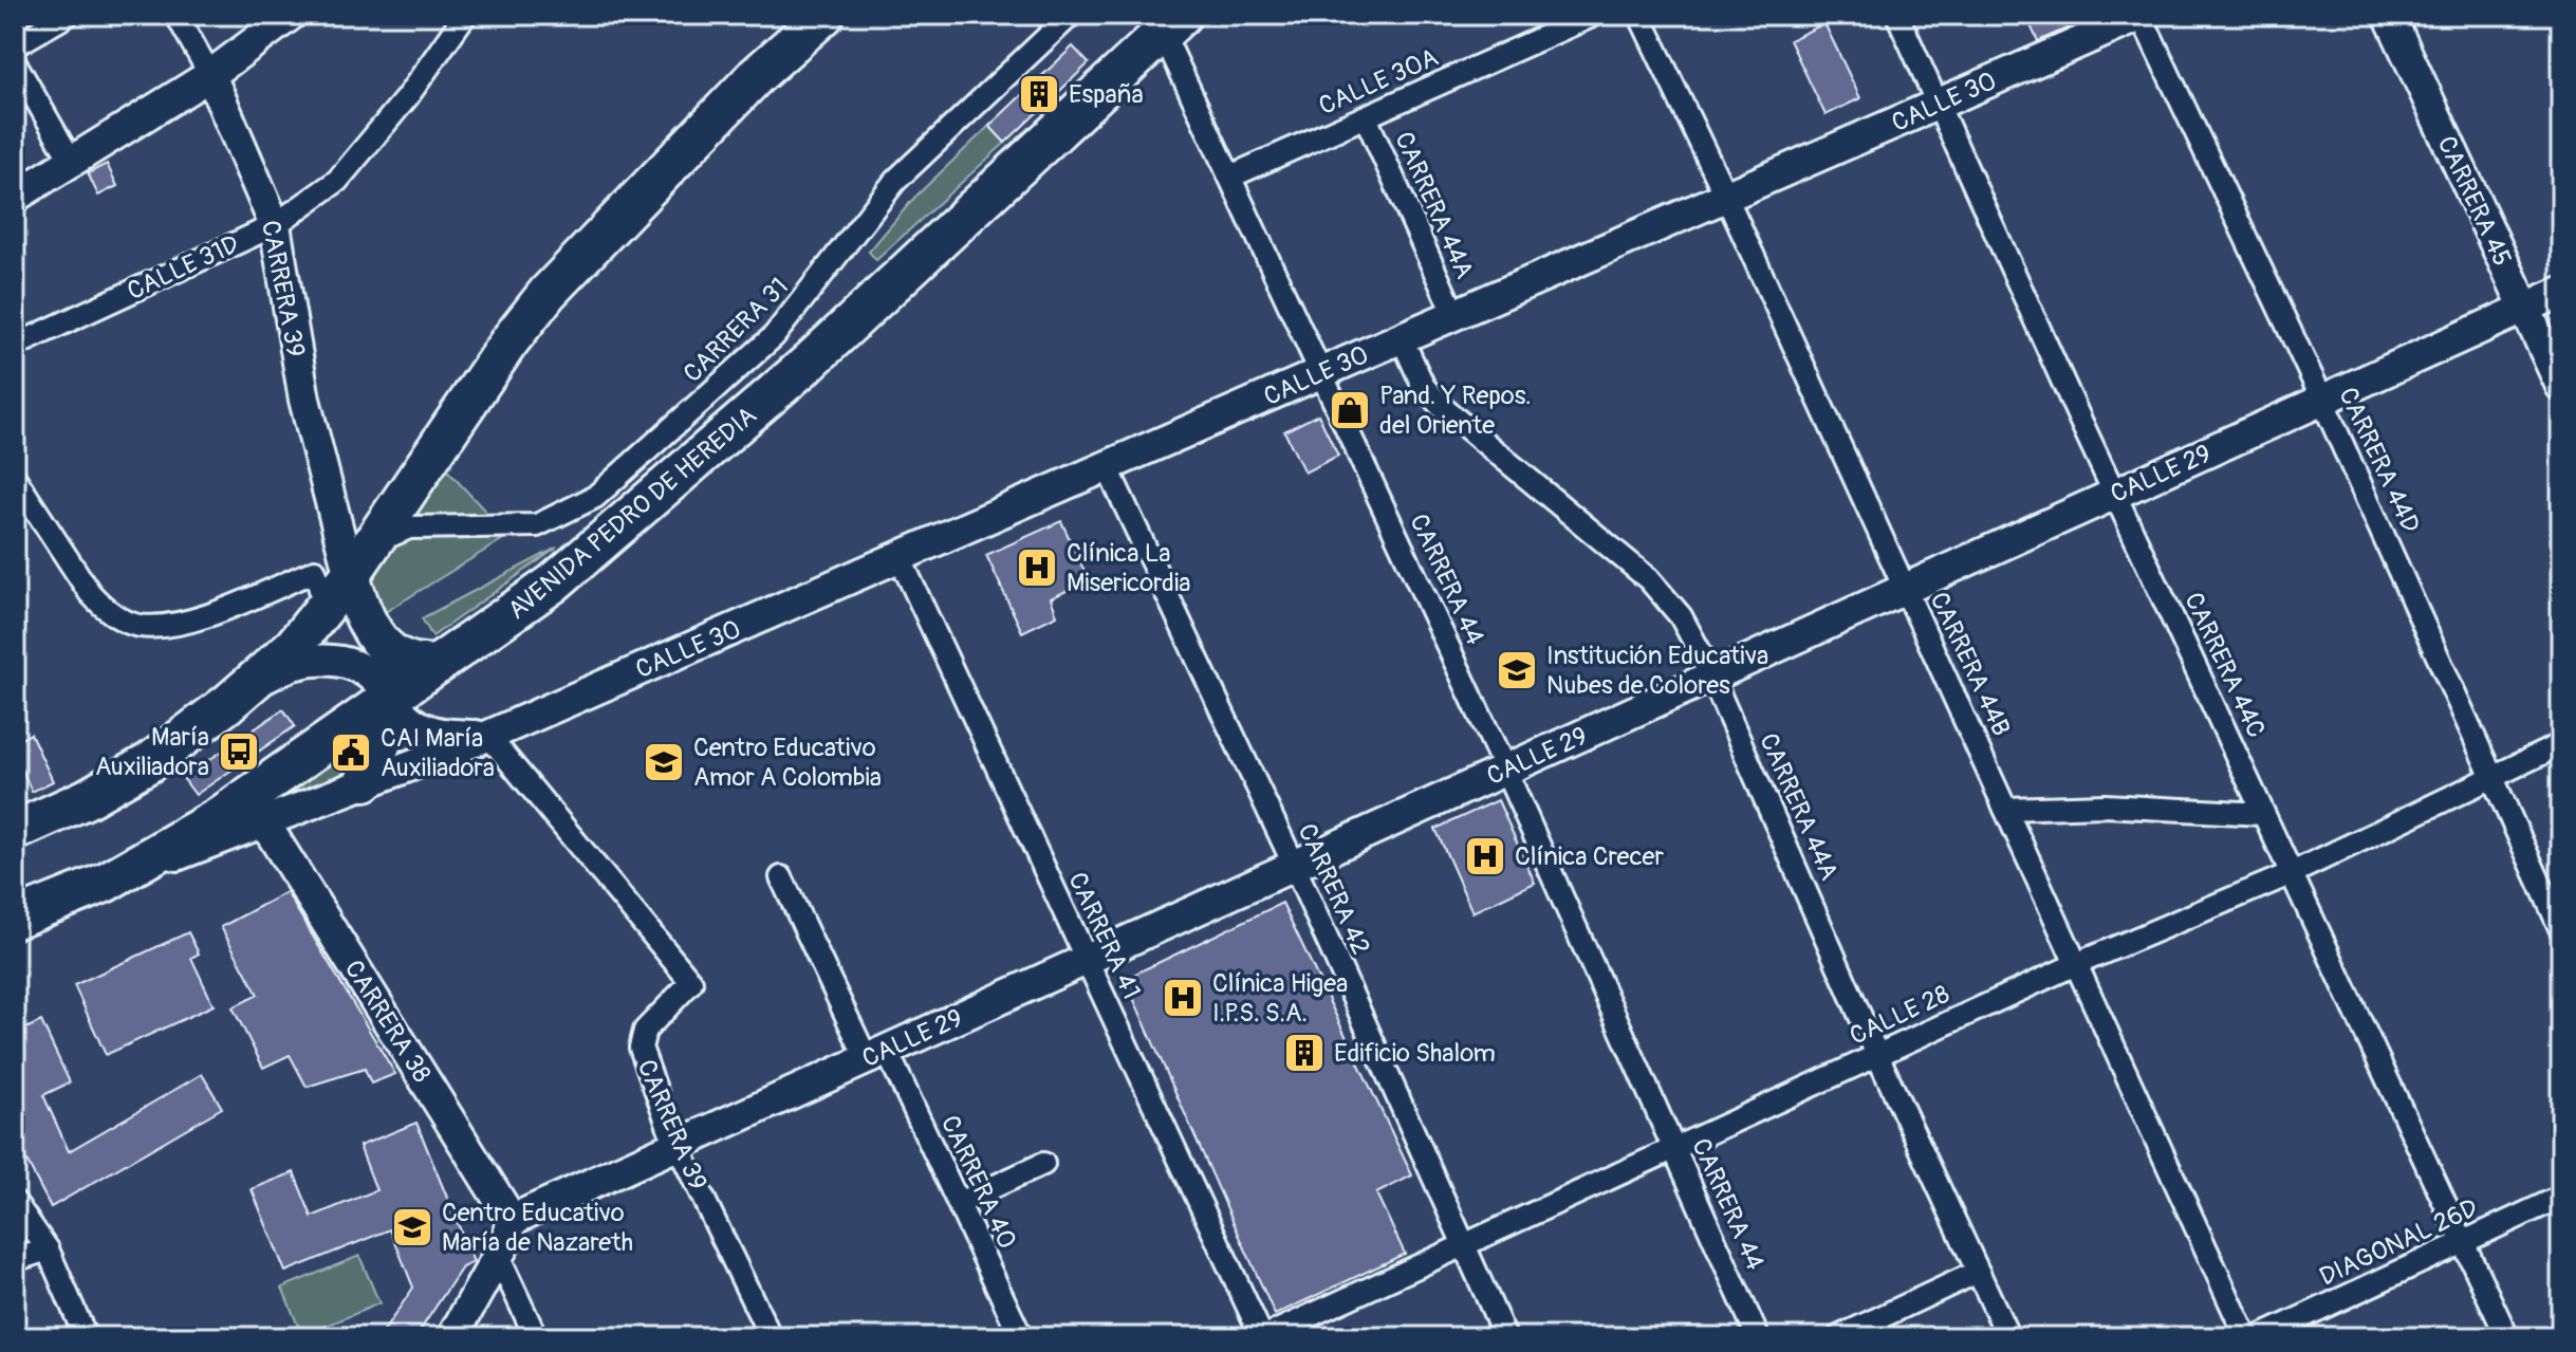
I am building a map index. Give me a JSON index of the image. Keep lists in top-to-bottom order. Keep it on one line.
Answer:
{"streets":{"highway":["AVENIDA PEDRO DE HEREDIA"],"street":["CALLE 30A","CALLE 30","CARRERA 45","CARRERA 44A","CALLE 31D","CARRERA 39","CARRERA 31","CARRERA 44D","CALLE 29","CARRERA 44","CARRERA 44B","CARRERA 44C","CARRERA 42","CARRERA 41","CALLE 28","CARRERA 38","CARRERA 40","DIAGONAL 26D"]},"crossings":[["CALLE 30A","CARRERA 44A"],["CALLE 30A","CARRERA 44"],["CALLE 30","CARRERA 44A"],["CALLE 30","CARRERA 39"],["CALLE 30","CARRERA 44D"],["CALLE 30","AVENIDA PEDRO DE HEREDIA"],["CALLE 30","CARRERA 44"],["CALLE 30","CARRERA 44B"],["CALLE 30","CARRERA 44C"],["CALLE 30","CARRERA 42"],["CALLE 30","CARRERA 41"],["CALLE 30","CARRERA 38"],["CARRERA 45","CALLE 29"],["CARRERA 44A","CALLE 29"],["CARRERA 44A","CALLE 28"],["CALLE 31D","CARRERA 39"],["CARRERA 39","CARRERA 31"],["CARRERA 39","CALLE 29"],["CARRERA 44D","CALLE 29"],["CARRERA 44D","CALLE 28"],["CALLE 29","CARRERA 44"],["CALLE 29","CARRERA 44B"],["CALLE 29","CARRERA 44C"],["CALLE 29","CARRERA 42"],["CALLE 29","CARRERA 41"],["CALLE 29","CARRERA 38"],["CALLE 29","CARRERA 40"],["AVENIDA PEDRO DE HEREDIA","CARRERA 44"],["CARRERA 44","CALLE 28"],["CARRERA 44B","CALLE 28"],["CARRERA 44B","DIAGONAL 26D"],["CARRERA 44C","CALLE 28"],["CARRERA 44C","DIAGONAL 26D"],["CARRERA 42","CALLE 28"],["CARRERA 41","CALLE 28"]],"places":{"building":["España","Edificio Shalom"],"shop":["Pand. Y Repos. del Oriente"],"hospital":["Clínica La Misericordia","Clínica Crecer","Clínica Higea I.P.S. S.A."],"school or university":["Institución Educativa Nubes de Colores","Centro Educativo Amor A Colombia","Centro Educativo María de Nazareth"],"bus stop":["María Auxiliadora"],"public building":["CAI María Auxiliadora"]}}
